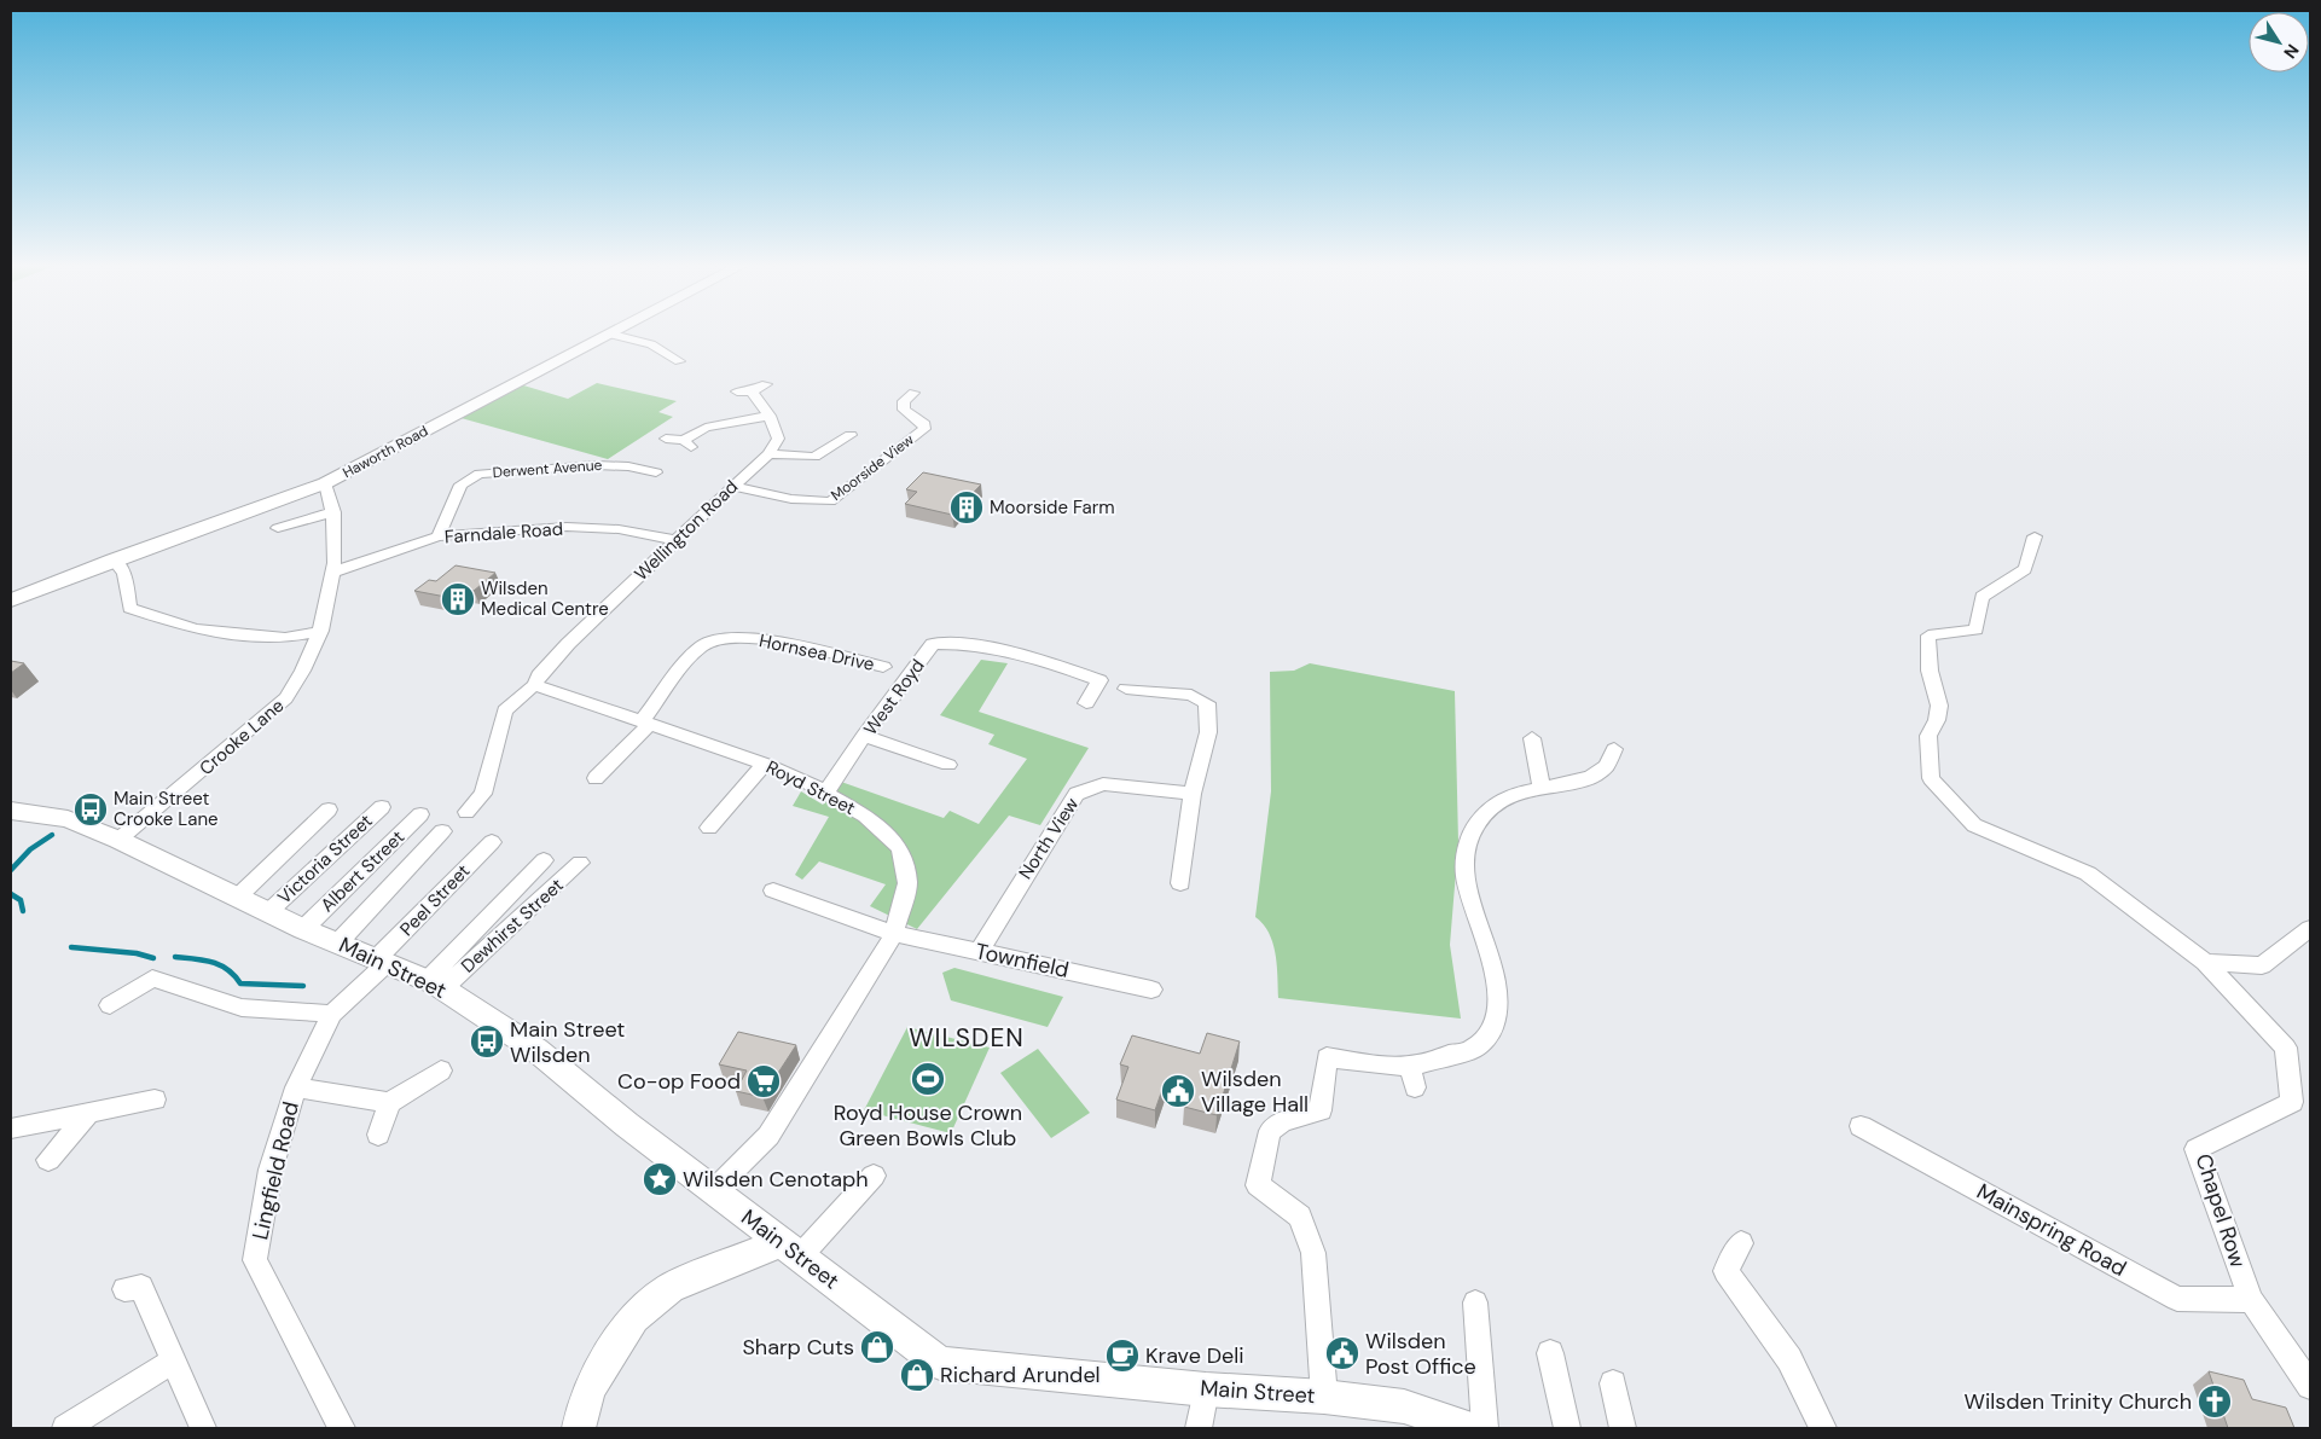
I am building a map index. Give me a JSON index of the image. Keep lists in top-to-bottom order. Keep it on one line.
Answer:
{"streets":{"main road":["Haworth Road"],"street":["Moorside View","Derwent Avenue","Wellington Road","Farndale Road","Hornsea Drive","West Royd","Crooke Lane","Royd Street","North View","Victoria Street","Albert Street","Peel Street","Dewhirst Street","Townfield","Main Street","Lingfield Road","Chapel Row","Mainspring Road"]},"crossings":[["Moorside View","Wellington Road"],["Derwent Avenue","Farndale Road"],["Wellington Road","Farndale Road"],["Wellington Road","Royd Street"],["Farndale Road","Crooke Lane"],["Hornsea Drive","Royd Street"],["West Royd","Royd Street"],["Crooke Lane","Main Street"],["Royd Street","Townfield"],["Royd Street","Main Street"],["North View","Townfield"],["Victoria Street","Main Street"],["Albert Street","Main Street"],["Peel Street","Main Street"],["Peel Street","Lingfield Road"],["Dewhirst Street","Main Street"],["Main Street","Lingfield Road"],["Chapel Row","Mainspring Road"]],"districts":["WILSDEN"],"places":{"building":["Moorside Farm","Wilsden Medical Centre"],"bus stop":["Main Street Crooke Lane","Main Street Wilsden"],"sports":["Royd House Crown Green Bowls Club"],"supermarket":["Co-op Food"],"public building":["Wilsden Village Hall","Wilsden Post Office"],"place":["Wilsden Cenotaph"],"shop":["Sharp Cuts","Richard Arundel"],"cafe":["Krave Deli"],"church":["Wilsden Trinity Church"]},"north":"bottom right"}
